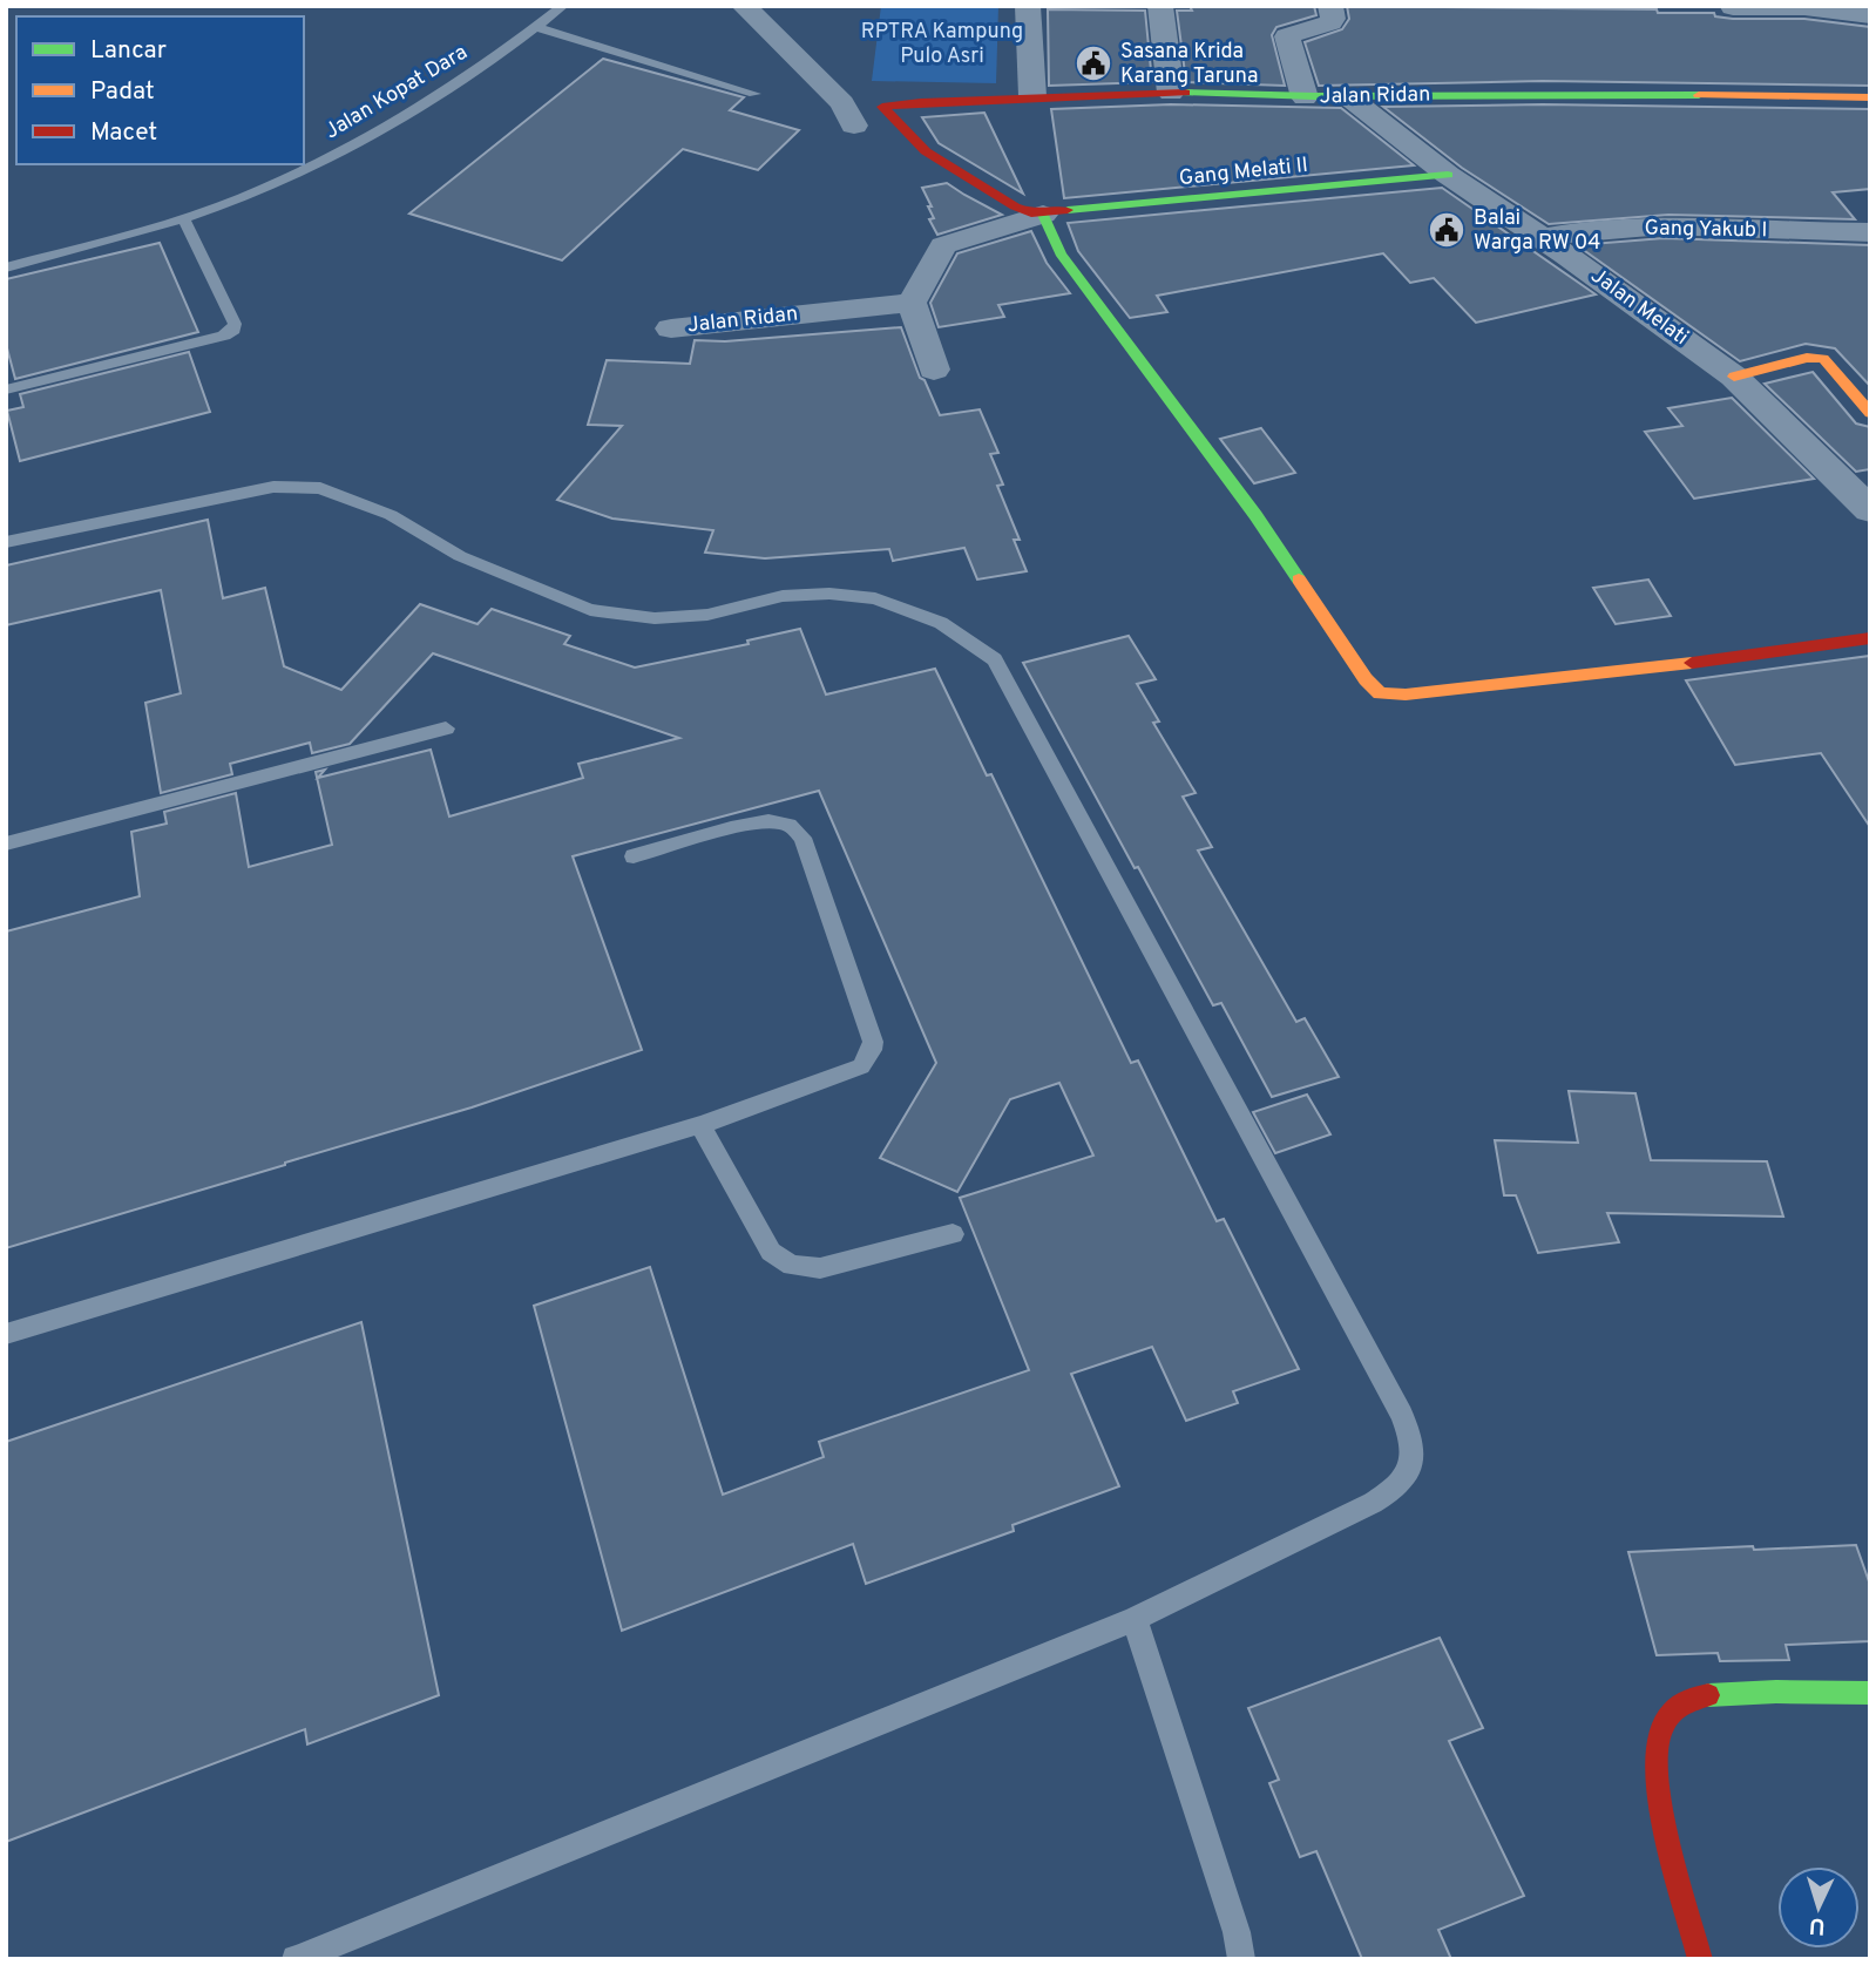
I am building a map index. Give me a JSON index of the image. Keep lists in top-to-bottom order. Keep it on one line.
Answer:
{"streets":{"street":["Jalan Ridan","Gang Melati II","Gang Yakub I","Jalan Melati"],"lane":["Jalan Kopat Dara"]},"crossings":[["Jalan Ridan","Gang Melati II"],["Jalan Ridan","Jalan Melati"],["Gang Melati II","Jalan Melati"],["Gang Yakub I","Jalan Melati"]],"parks":["RPTRA Kampung Pulo Asri"],"places":{"public building":["Sasana Krida Karang Taruna","Balai Warga RW 04"]},"legend":["Lancar","Padat","Macet"],"north":"bottom"}
